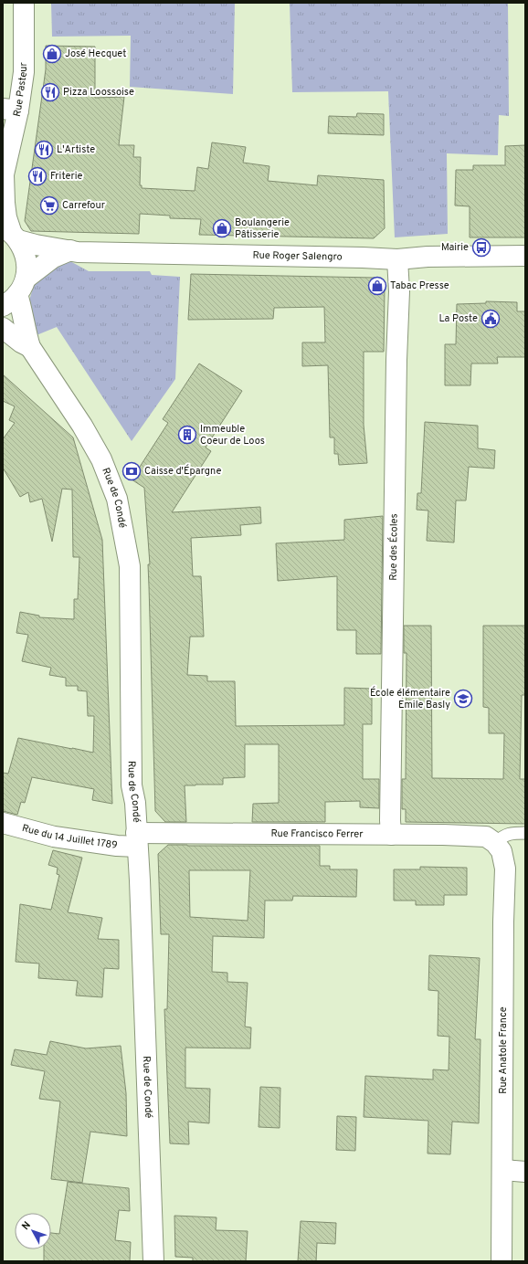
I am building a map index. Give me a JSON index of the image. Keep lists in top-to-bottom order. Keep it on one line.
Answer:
{"streets":{"street":["Rue Pasteur","Rue Roger Salengro","Rue de Condé","Rue des Écoles","Rue Francisco Ferrer","Rue du 14 Juillet 1789","Rue Anatole France"]},"crossings":[["Rue Pasteur","Rue Roger Salengro"],["Rue Pasteur","Rue de Condé"],["Rue Roger Salengro","Rue des Écoles"],["Rue de Condé","Rue Francisco Ferrer"],["Rue de Condé","Rue du 14 Juillet 1789"],["Rue des Écoles","Rue Francisco Ferrer"],["Rue Francisco Ferrer","Rue du 14 Juillet 1789"],["Rue Francisco Ferrer","Rue Anatole France"]],"places":{"shop":["José Hecquet","Boulangerie Pâtisserie","Tabac Presse"],"restaurant":["Pizza Loossoise","L'Artiste","Friterie"],"supermarket":["Carrefour"],"bus stop":["Mairie"],"public building":["La Poste"],"building":["Immeuble Coeur de Loos"],"bank":["Caisse d'Épargne"],"school or university":["École élémentaire Emile Basly"]},"north":"top left"}
